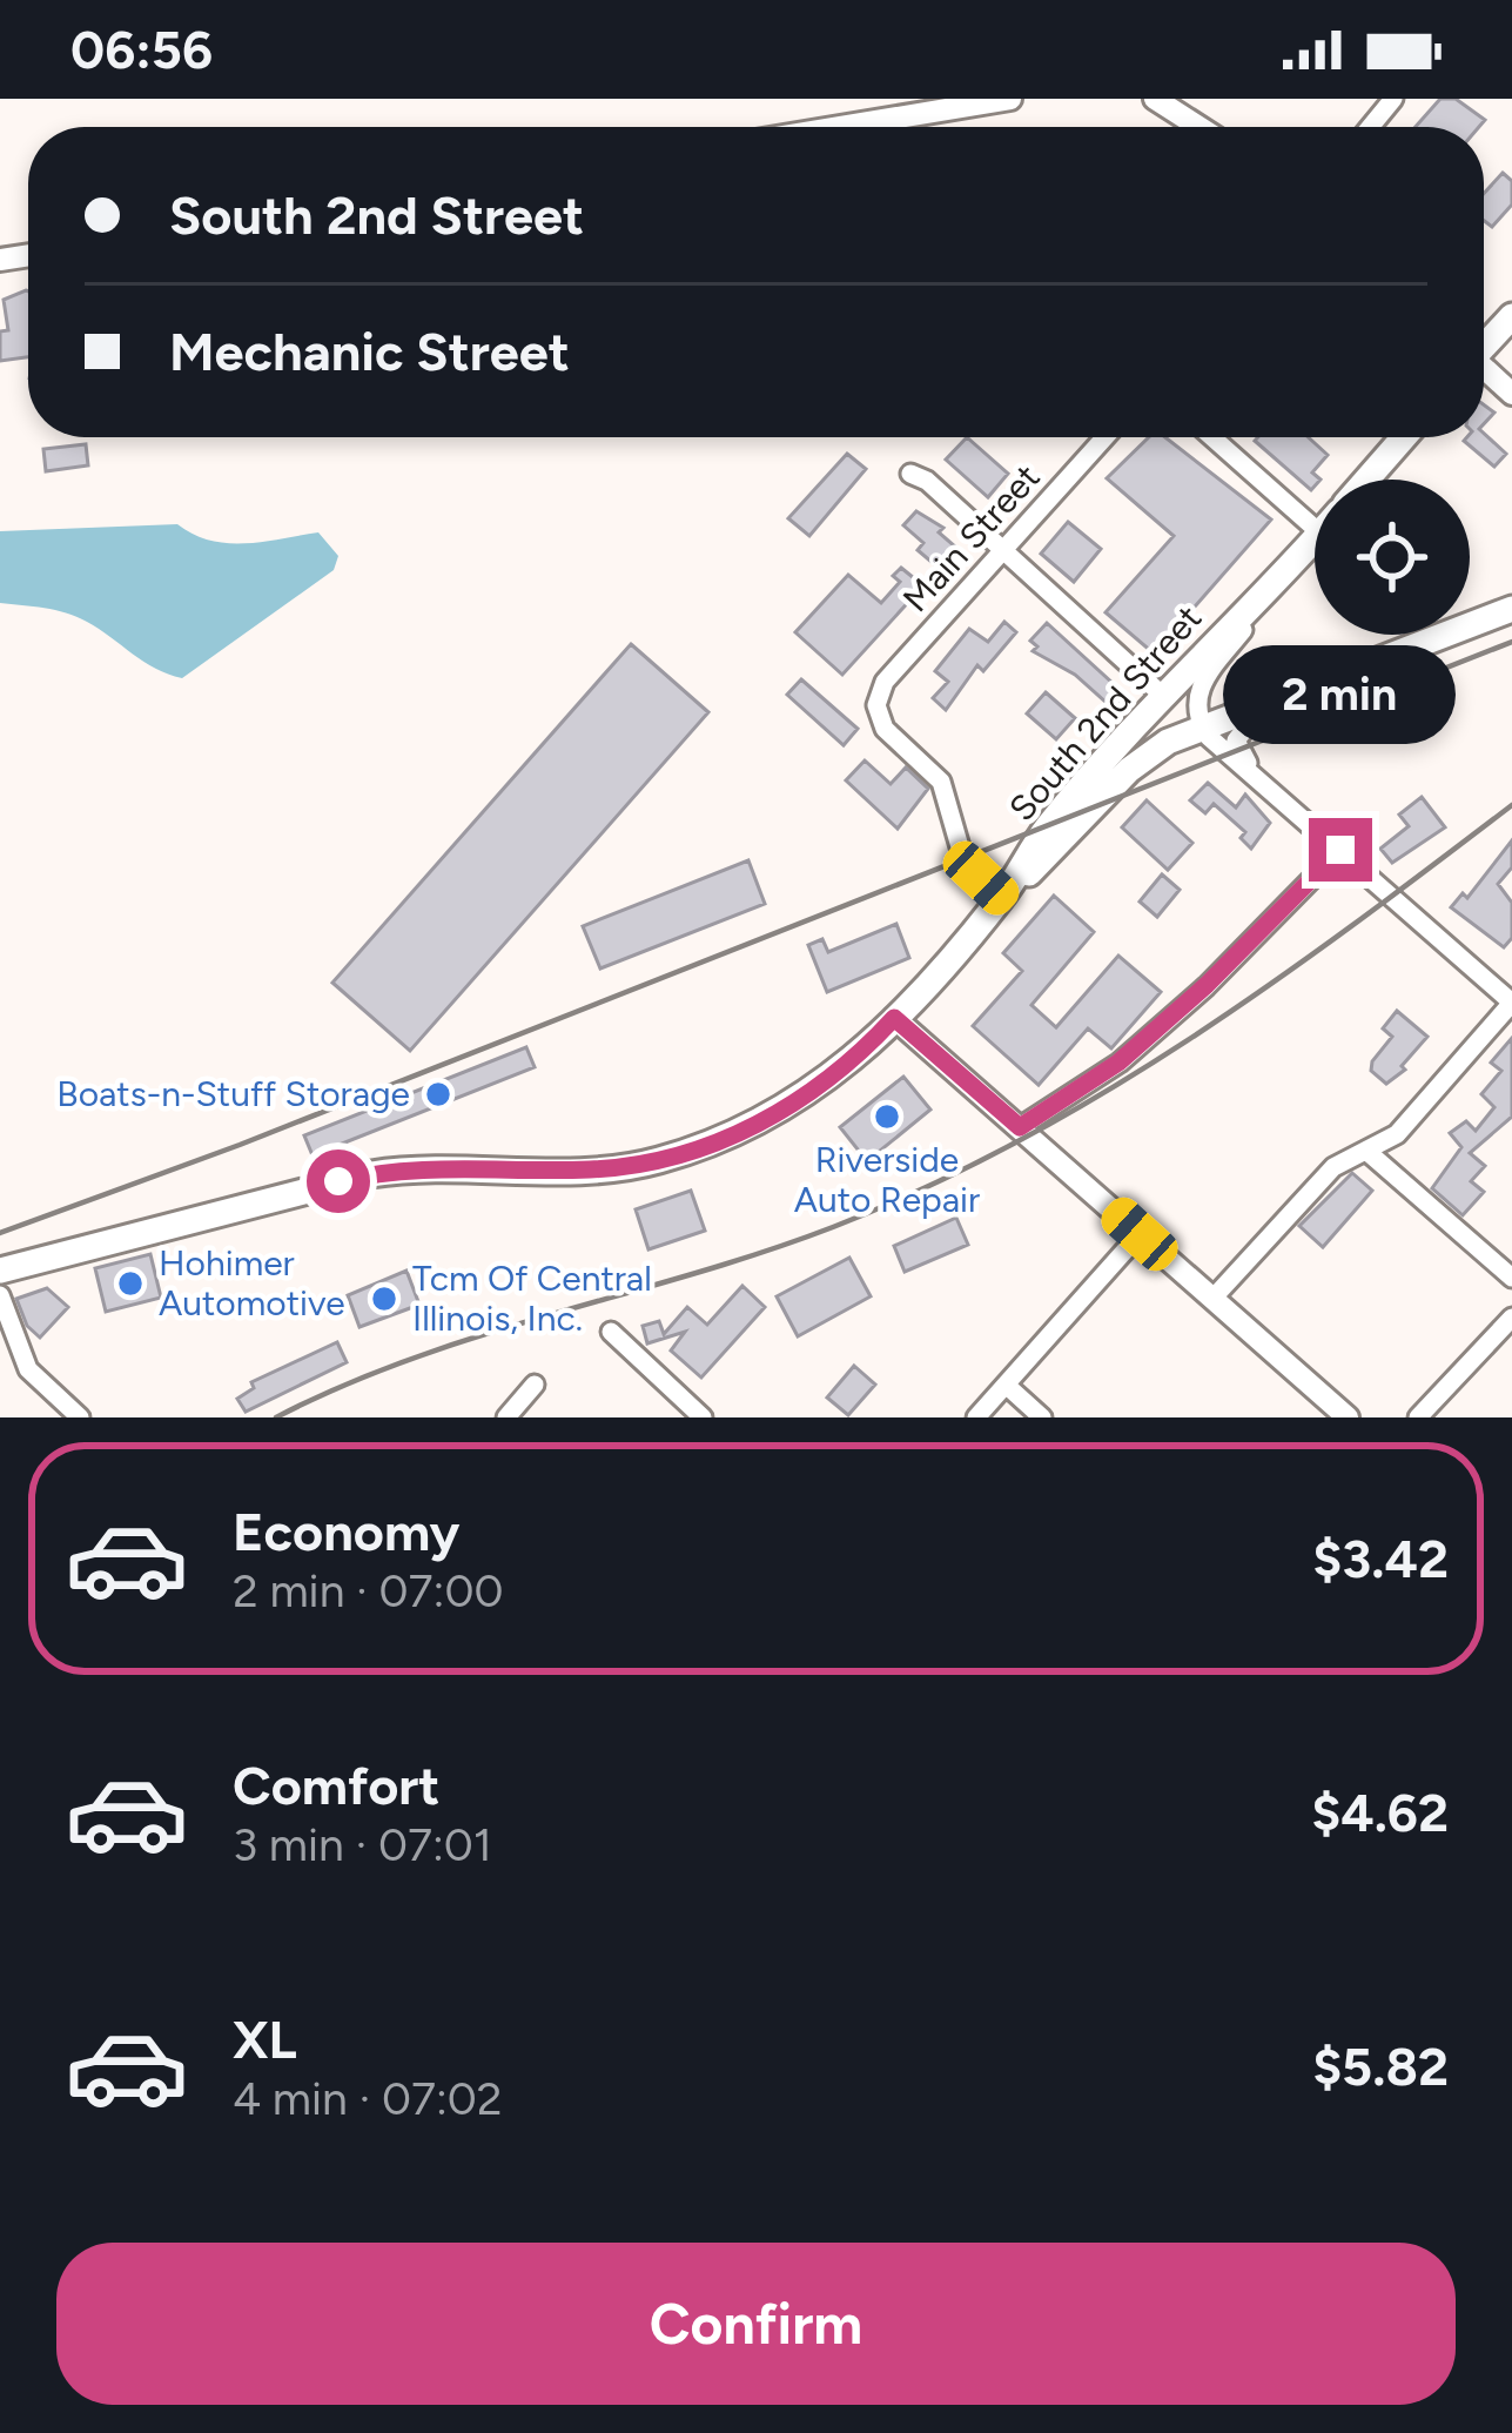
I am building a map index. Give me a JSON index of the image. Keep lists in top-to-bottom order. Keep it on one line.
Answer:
{"streets":{"main road":["South 2nd Street"],"street":["Main Street"]},"crossings":[["Main Street","South 2nd Street"]],"places":["Boats-n-Stuff Storage","Riverside Auto Repair","Hohimer Automotive","Tcm Of Central Illinois, Inc."],"page":{"status":"06:56","banner":["South 2nd Street","Mechanic Street"],"bubble":"2 min","list":[{"name":"Economy","note":"2 min · 07:00","value":"$3.42"},{"name":"Comfort","note":"3 min · 07:01","value":"$4.62"},{"name":"XL","note":"4 min · 07:02","value":"$5.82"}],"buttons":"Confirm"}}
